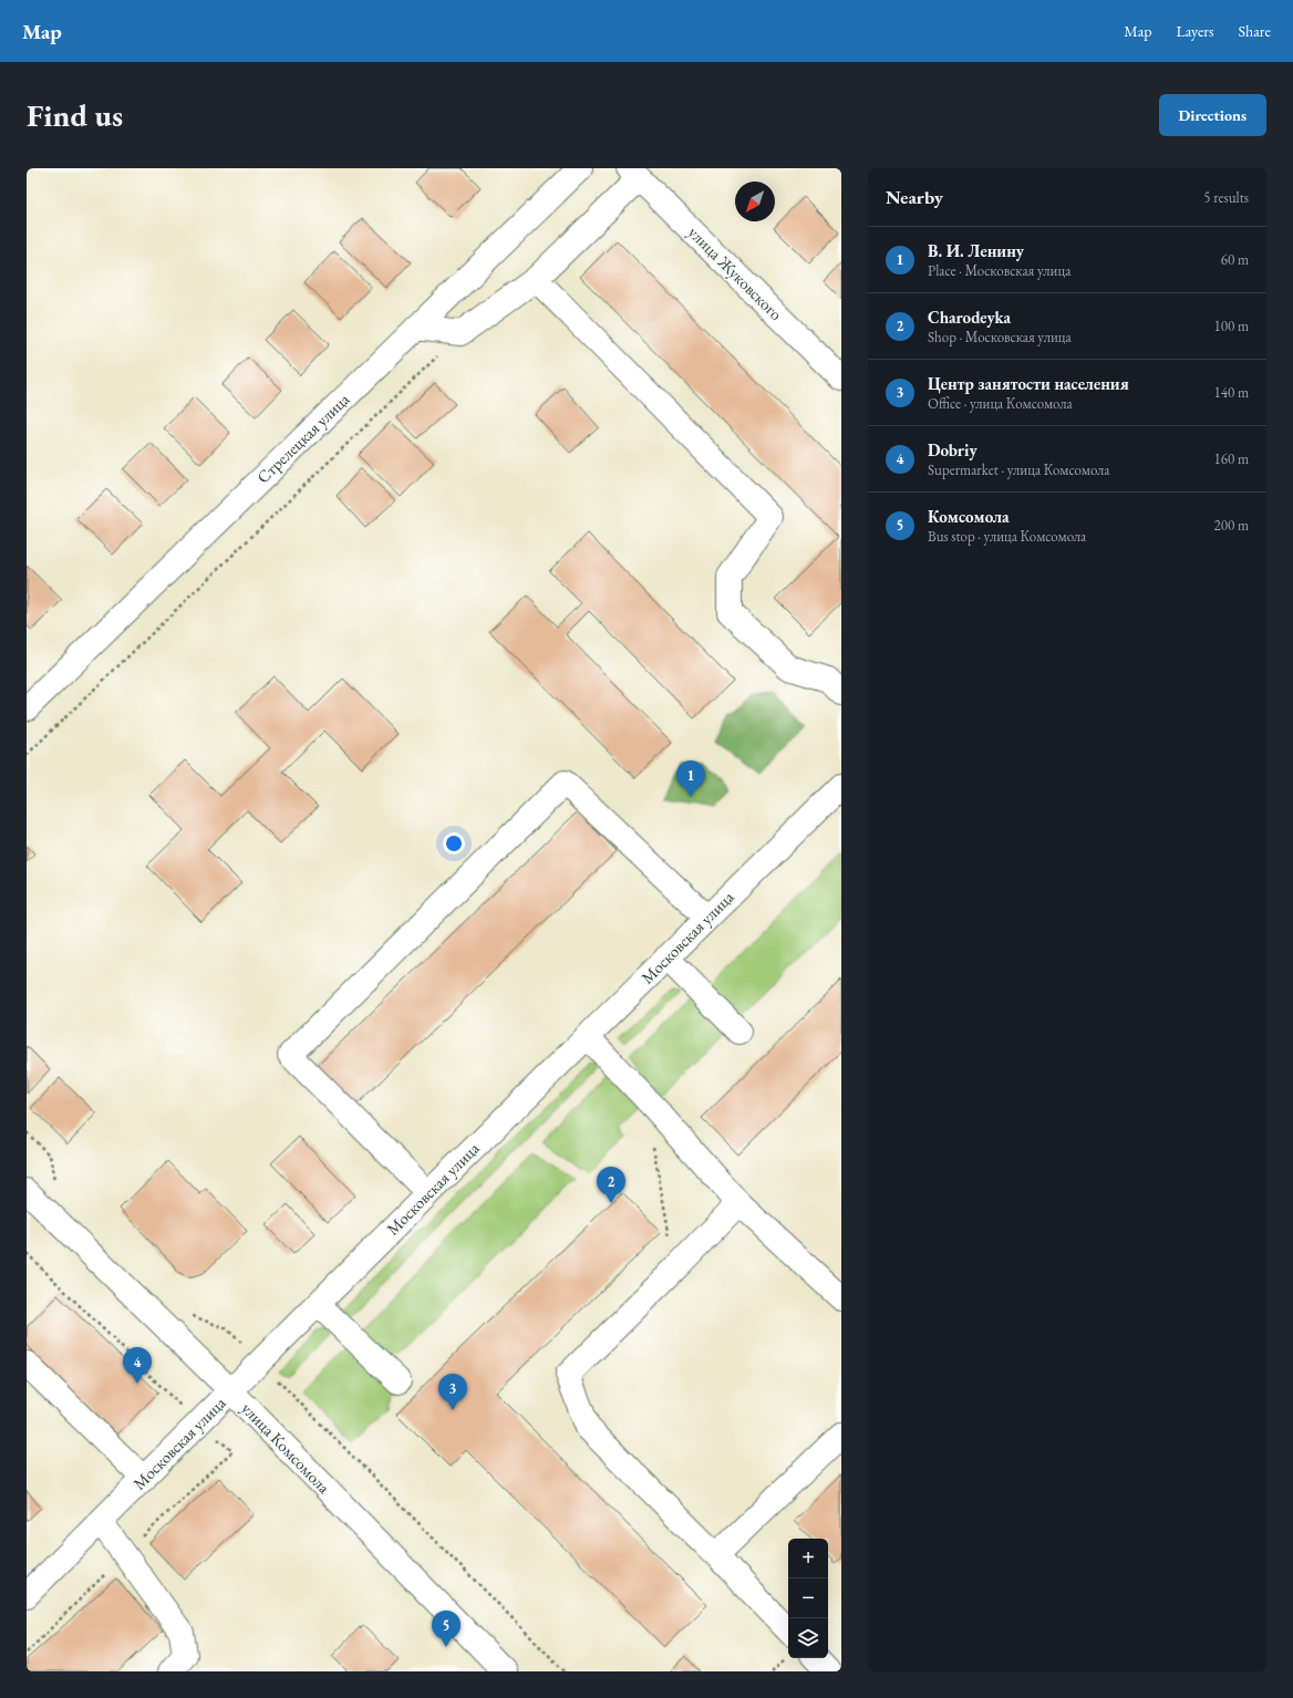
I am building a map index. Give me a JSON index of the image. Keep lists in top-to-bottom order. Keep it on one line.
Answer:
{"streets":{"street":["улица Жуковского","Стрелецкая улица","Московская улица","улица Комсомола"]},"crossings":[["Московская улица","улица Комсомола"]],"north":"bottom left","page":{"header":"Map","nav":["Map","Layers","Share"],"buttons":"Directions","title":"Find us","heading":["Nearby","5 results"],"list":[{"mark":"1","name":"В. И. Ленину","note":"Place · Московская улица","value":"60 m"},{"mark":"2","name":"Charodeyka","note":"Shop · Московская улица","value":"100 m"},{"mark":"3","name":"Центр занятости населения","note":"Office · улица Комсомола","value":"140 m"},{"mark":"4","name":"Dobriy","note":"Supermarket · улица Комсомола","value":"160 m"},{"mark":"5","name":"Комсомола","note":"Bus stop · улица Комсомола","value":"200 m"}],"pins":["1","2","4","3","5"],"map_buttons":["+","−"]}}
